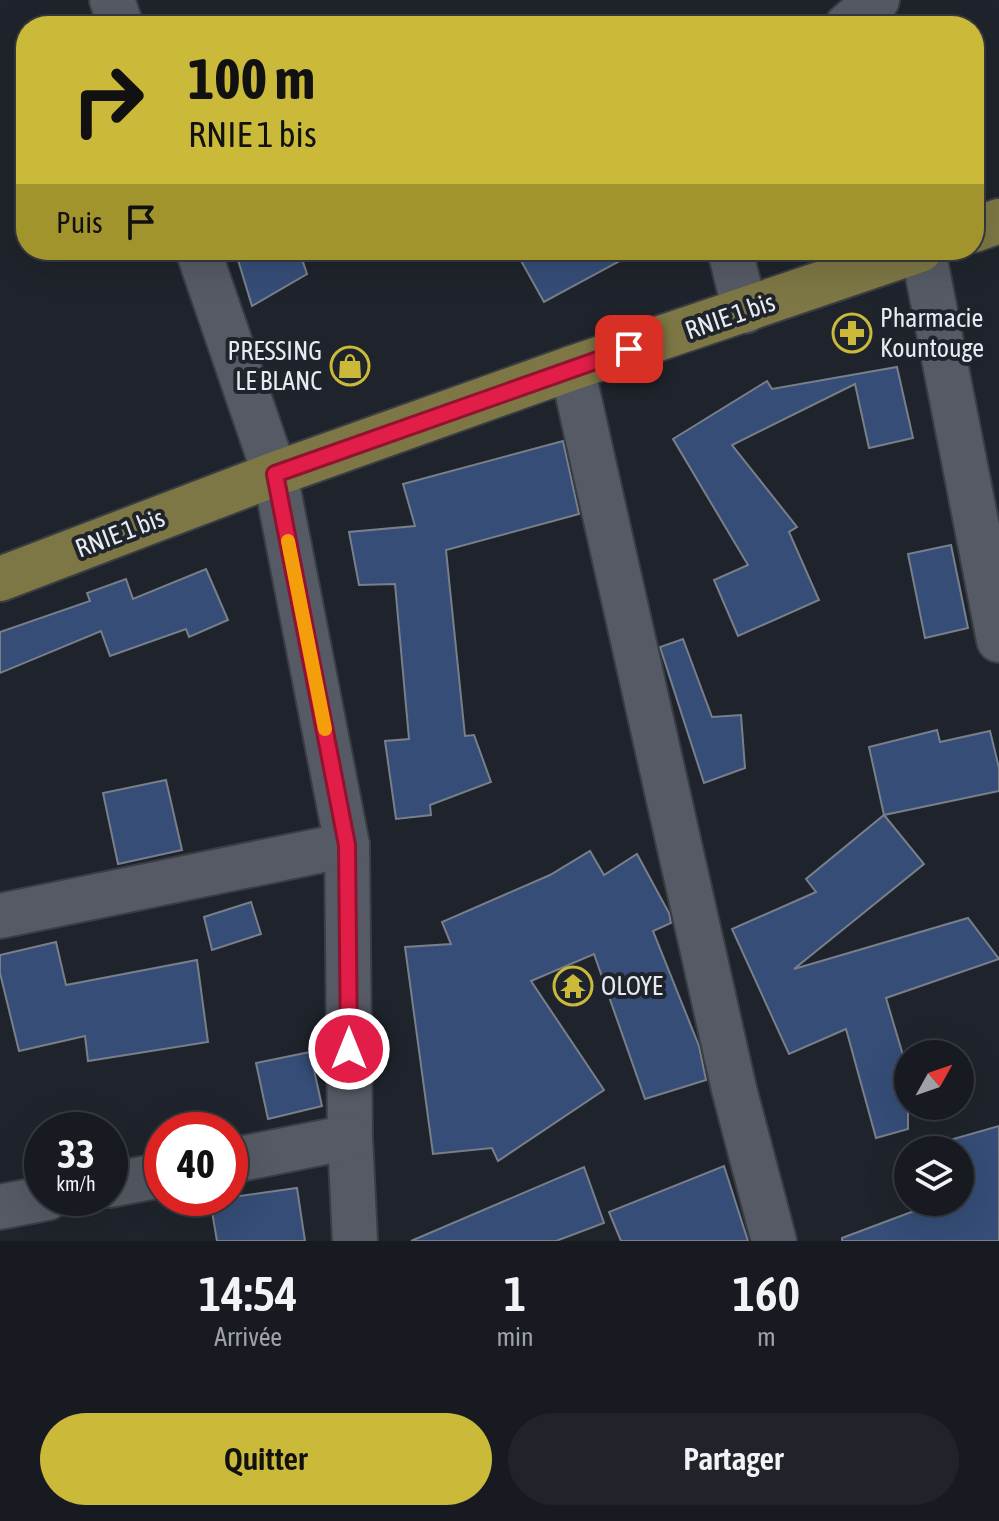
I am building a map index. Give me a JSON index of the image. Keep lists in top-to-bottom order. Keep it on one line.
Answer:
{"streets":{"main road":["RNIE 1 bis"]},"places":{"pharmacy":["Pharmacie Kountouge"],"shop":["PRESSING LE BLANC"],"temple":["OLOYE"]},"north":"top right","page":{"turn":["100 m","RNIE 1 bis"],"then":"Puis","speed":"33 km/h","limit":"40","eta":["14:54","Arrivée","1","min","160","m"],"buttons":["Quitter","Partager"]}}
